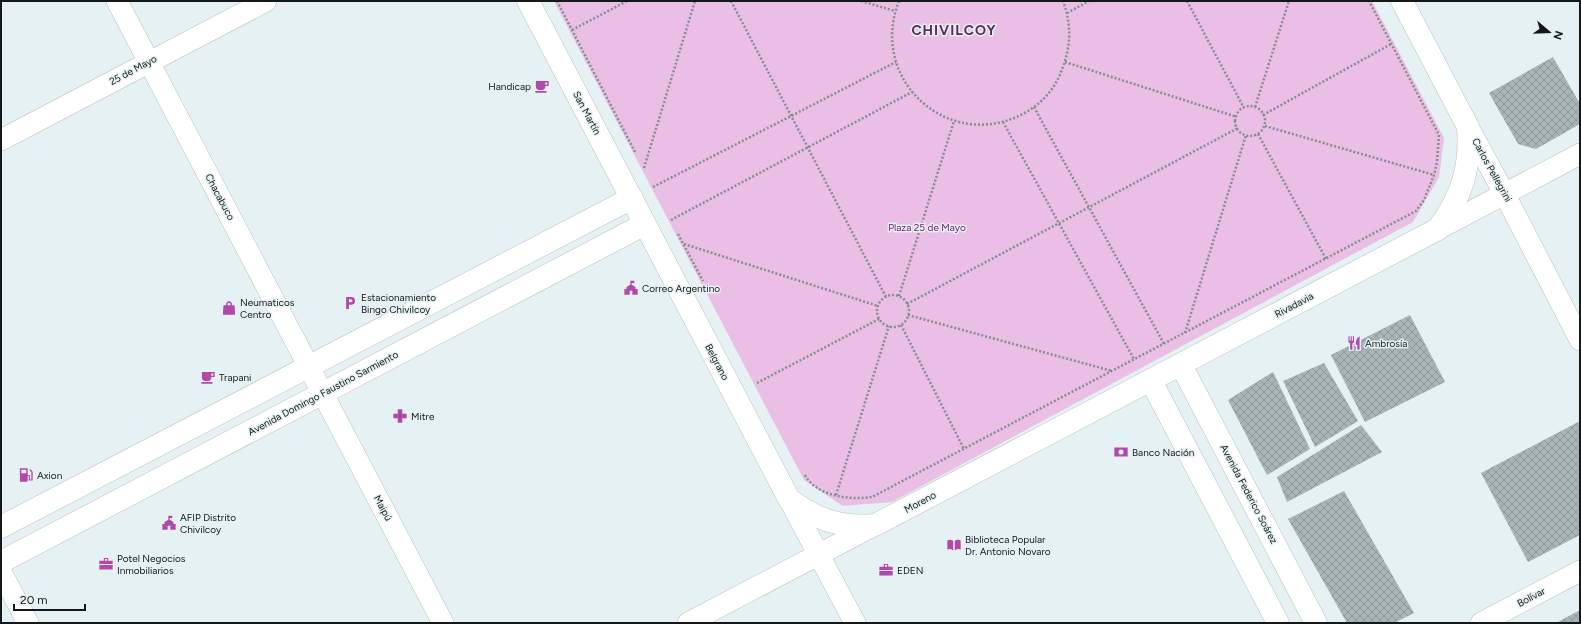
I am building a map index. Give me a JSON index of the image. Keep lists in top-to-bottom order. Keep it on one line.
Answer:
{"streets":{"main road":["San Martín","Carlos Pellegrini","Rivadavia","Belgrano","Avenida Domingo Faustino Sarmiento","Avenida Federico Soárez","Moreno"],"street":["25 de Mayo","Chacabuco","Maipú","Bolívar"]},"crossings":[["25 de Mayo","Chacabuco"],["San Martín","Belgrano"],["San Martín","Avenida Domingo Faustino Sarmiento"],["Carlos Pellegrini","Rivadavia"],["Chacabuco","Avenida Domingo Faustino Sarmiento"],["Chacabuco","Maipú"],["Rivadavia","Avenida Federico Soárez"],["Rivadavia","Moreno"],["Belgrano","Avenida Domingo Faustino Sarmiento"],["Belgrano","Moreno"],["Avenida Domingo Faustino Sarmiento","Maipú"]],"districts":["CHIVILCOY"],"parks":["Plaza 25 de Mayo"],"places":{"cafe":["Handicap","Trapani"],"public building":["Correo Argentino","AFIP Distrito Chivilcoy"],"parking":["Estacionamiento Bingo Chivilcoy"],"shop":["Neumaticos Centro"],"restaurant":["Ambrosía"],"pharmacy":["Mitre"],"bank":["Banco Nación"],"fuel station":["Axion"],"library":["Biblioteca Popular Dr. Antonio Novaro"],"office":["Potel Negocios Inmobiliarios","EDEN"]},"scale_bar":"20 m","north":"right"}
